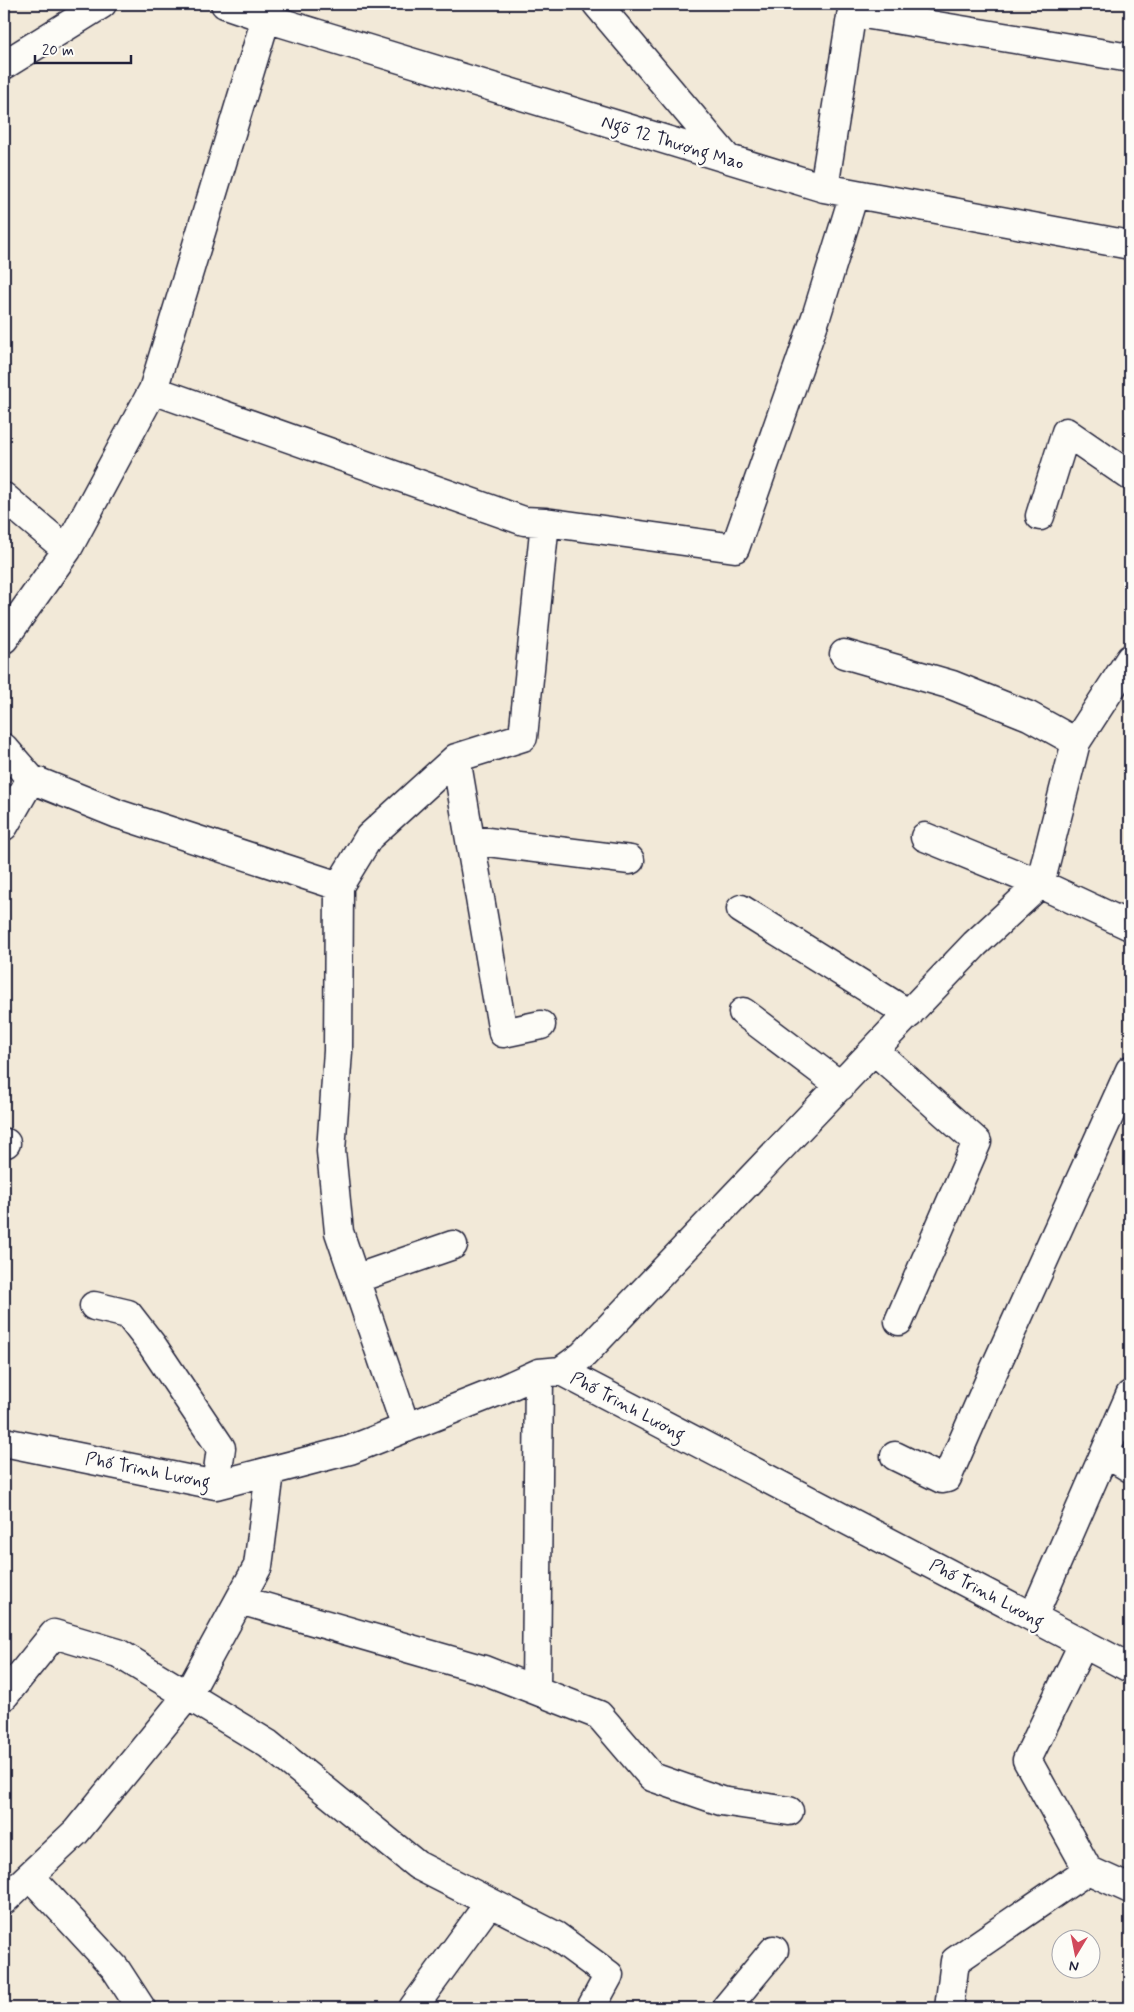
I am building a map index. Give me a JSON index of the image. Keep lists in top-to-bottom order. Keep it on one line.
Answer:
{"streets":{"street":["Ngõ 12 Thượng Mao","Phố Trinh Lương"]},"scale_bar":"20 m","north":"bottom"}
